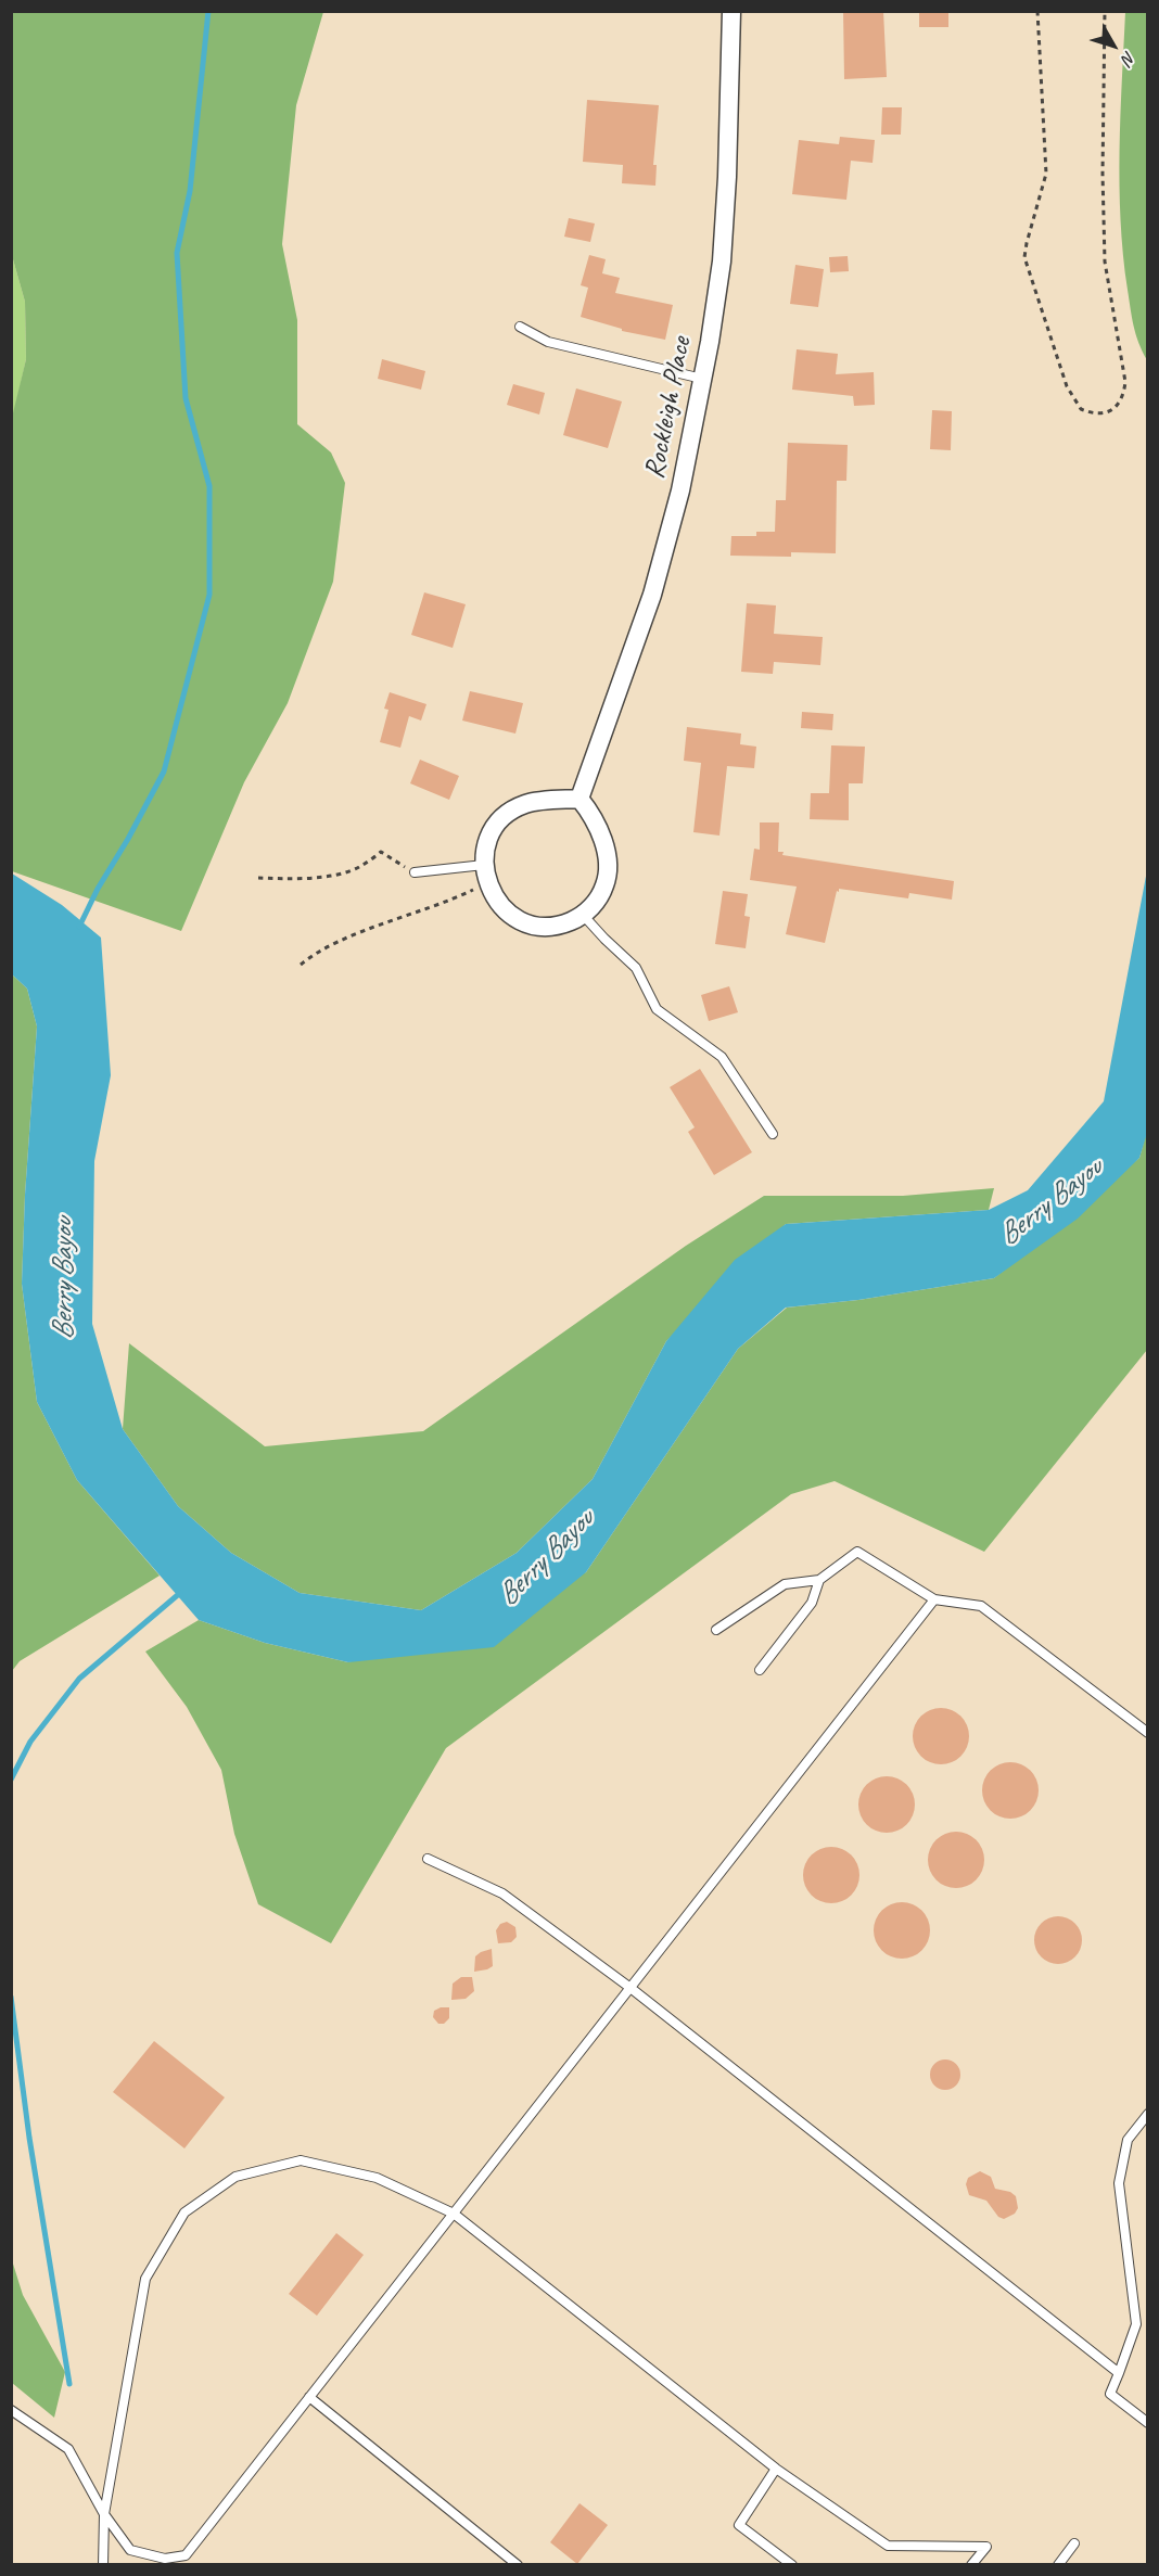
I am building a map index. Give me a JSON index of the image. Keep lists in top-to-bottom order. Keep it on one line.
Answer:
{"streets":{"street":["Rockleigh Place"]},"water":["Berry Bayou"],"north":"bottom right"}
